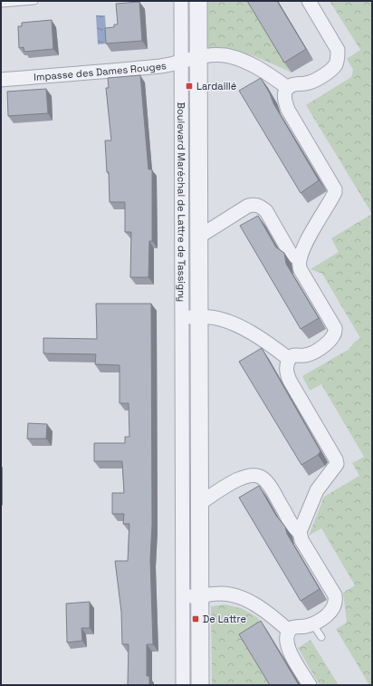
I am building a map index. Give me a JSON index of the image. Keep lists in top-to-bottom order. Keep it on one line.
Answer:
{"streets":{"street":["Impasse des Dames Rouges","Boulevard Maréchal de Lattre de Tassigny"]},"crossings":[["Impasse des Dames Rouges","Boulevard Maréchal de Lattre de Tassigny"]],"places":{"transit":["Lardaillé","De Lattre"]}}
